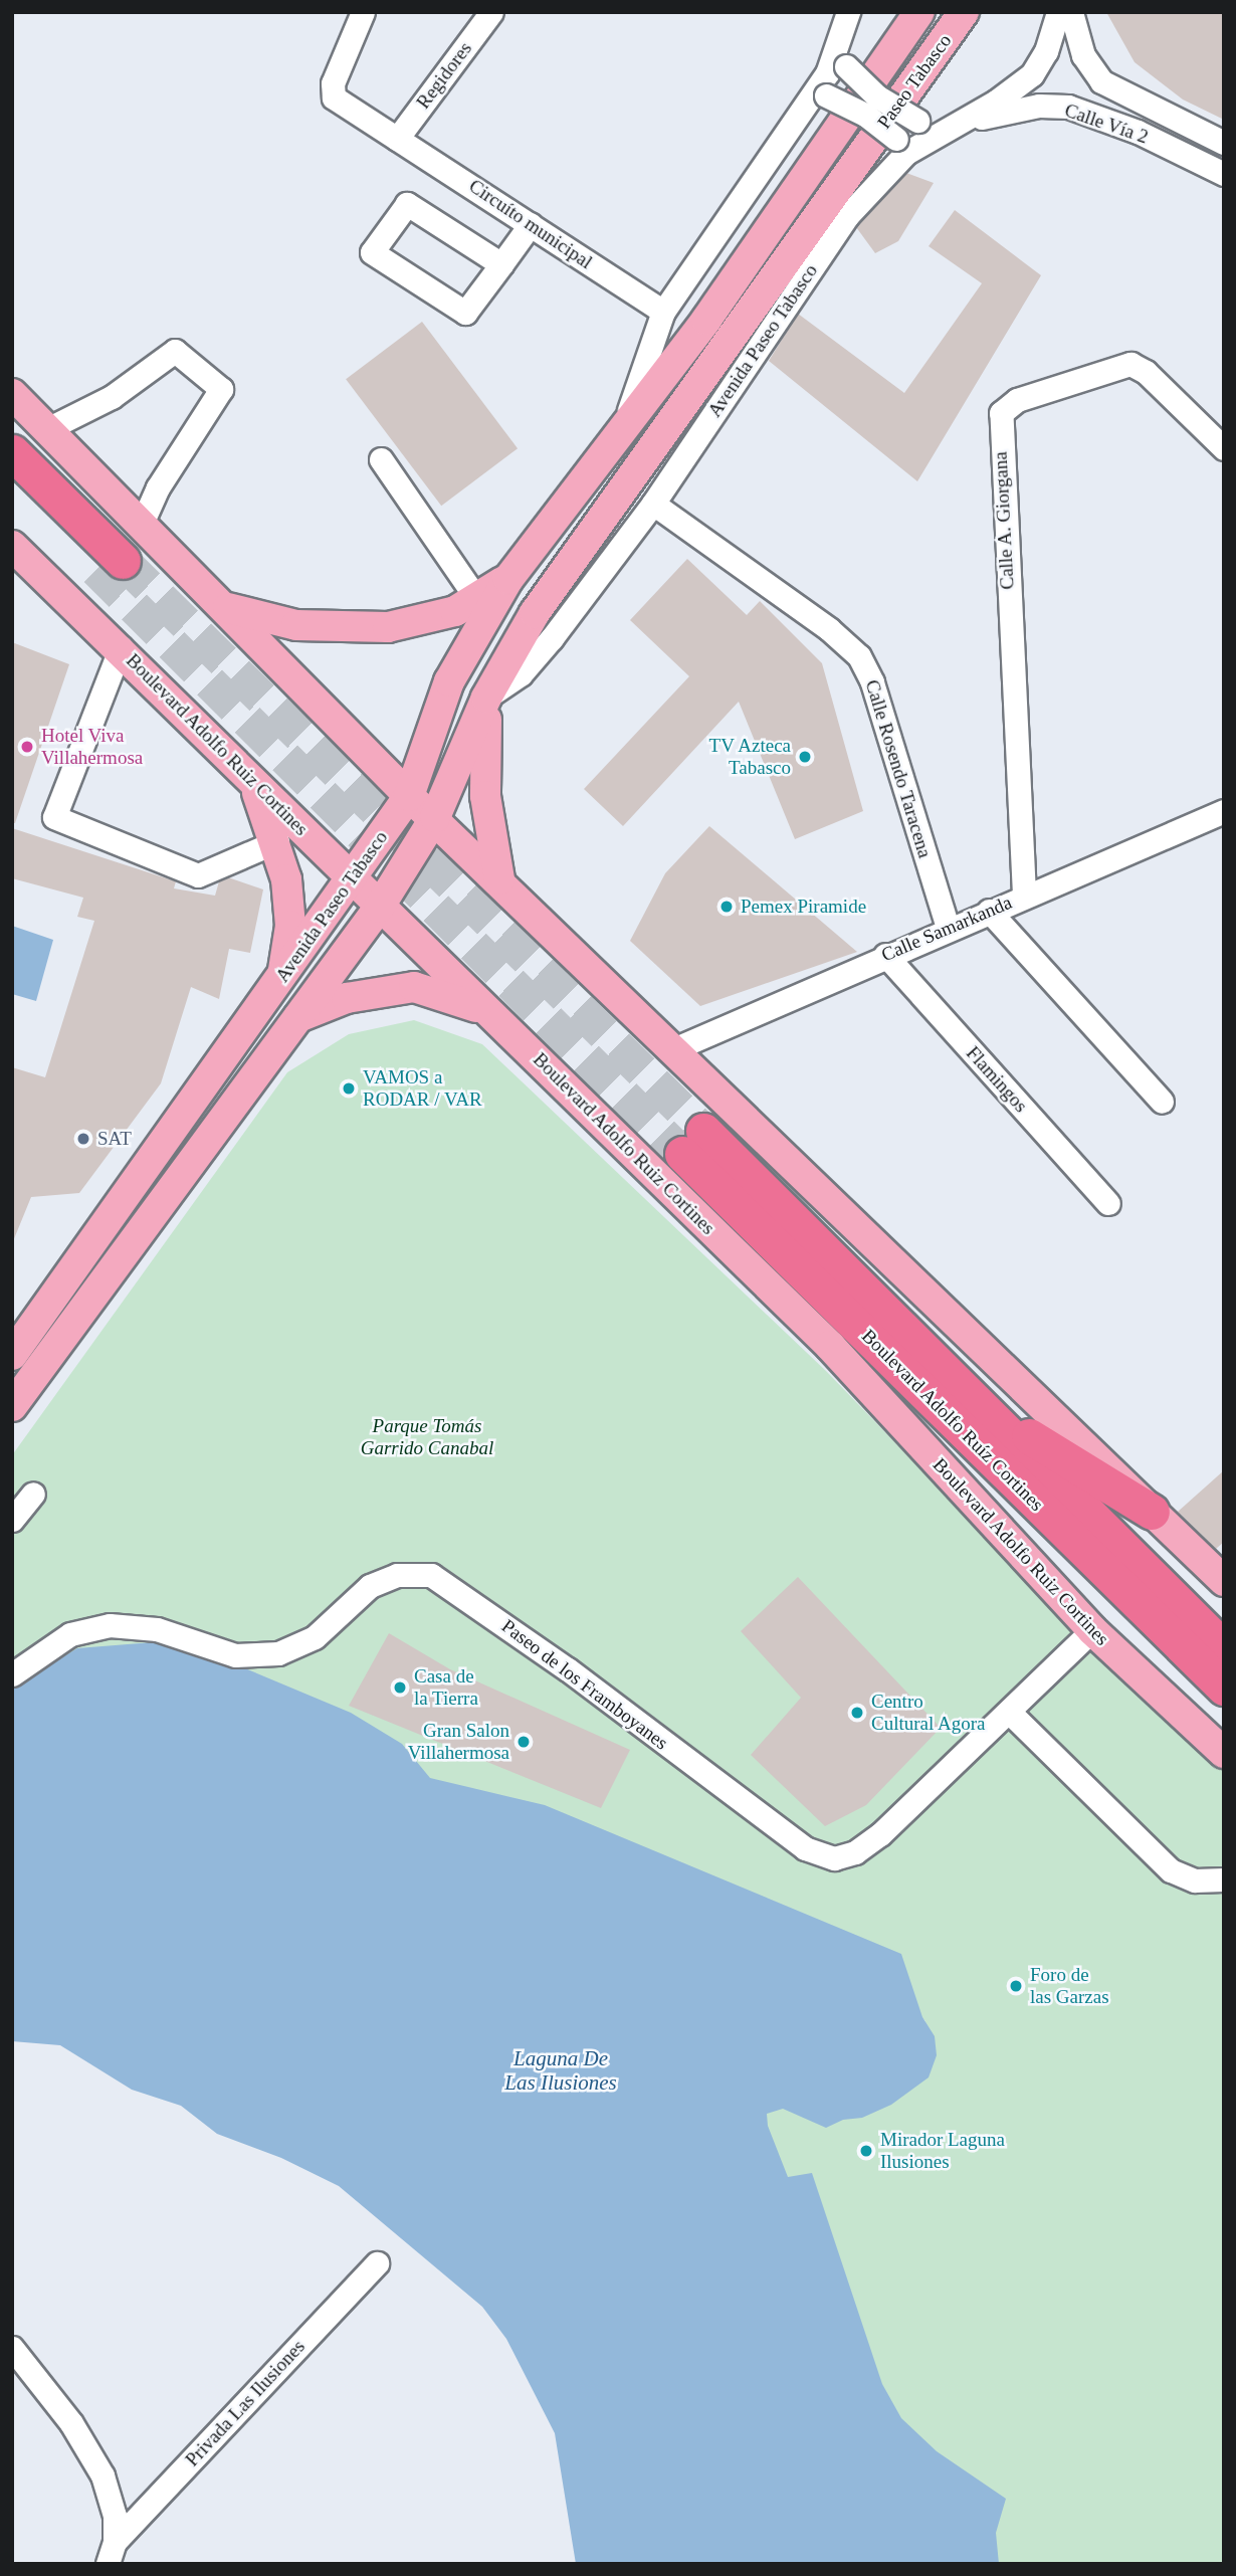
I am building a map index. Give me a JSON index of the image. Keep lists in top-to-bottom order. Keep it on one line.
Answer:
{"streets":{"highway":["Boulevard Adolfo Ruíz Cortines"],"main road":["Paseo Tabasco","Avenida Paseo Tabasco","Boulevard Adolfo Ruiz Cortines"],"street":["Regidores","Calle Vía 2","Circuíto municipal","Calle A. Giorgana","Calle Rosendo Taracena","Calle Samarkanda","Flamingos","Paseo de los Framboyanes","Privada Las Ilusiones"]},"crossings":[["Regidores","Circuíto municipal"],["Paseo Tabasco","Avenida Paseo Tabasco"],["Calle Vía 2","Avenida Paseo Tabasco"],["Circuíto municipal","Avenida Paseo Tabasco"],["Avenida Paseo Tabasco","Boulevard Adolfo Ruiz Cortines"],["Avenida Paseo Tabasco","Calle Rosendo Taracena"],["Calle A. Giorgana","Calle Samarkanda"],["Boulevard Adolfo Ruiz Cortines","Paseo de los Framboyanes"],["Calle Rosendo Taracena","Calle Samarkanda"],["Calle Samarkanda","Flamingos"]],"water":["Laguna De Las Ilusiones"],"parks":["Parque Tomás Garrido Canabal"],"places":["Hotel Viva Villahermosa","TV Azteca Tabasco","Pemex Piramide","VAMOS a RODAR / VAR","SAT","Casa de la Tierra","Centro Cultural Agora","Gran Salon Villahermosa","Foro de las Garzas","Mirador Laguna Ilusiones"]}
